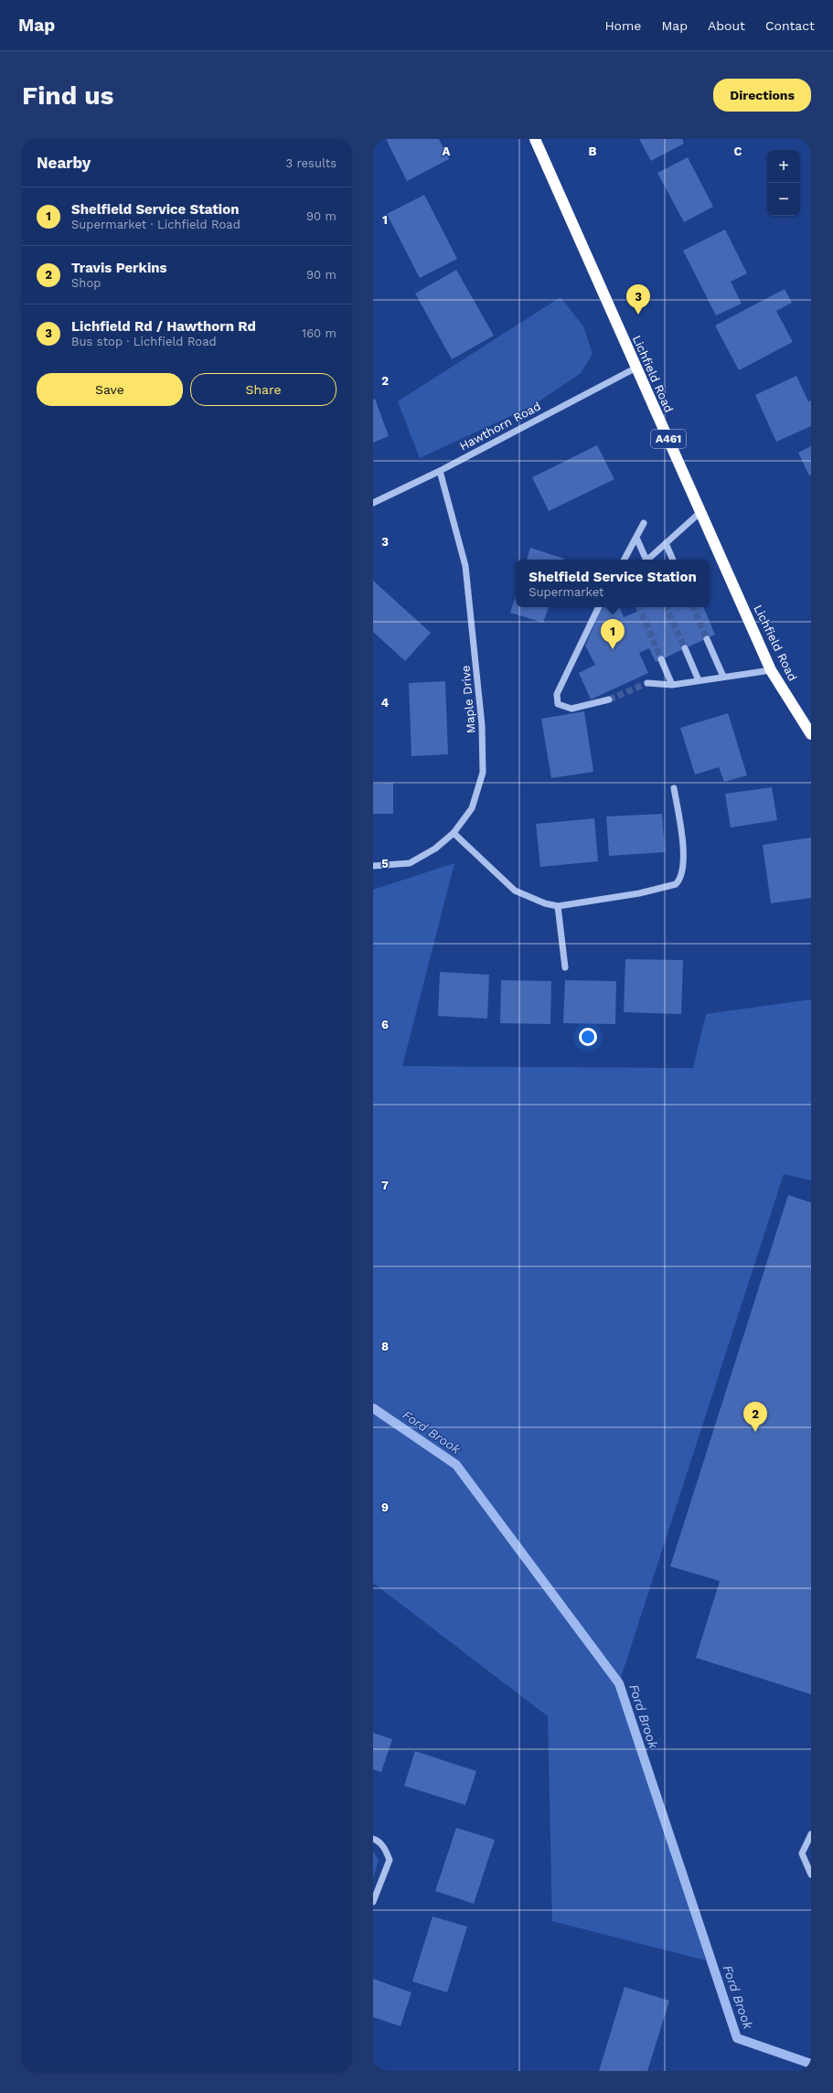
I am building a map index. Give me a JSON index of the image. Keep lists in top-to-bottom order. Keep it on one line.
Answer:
{"streets":{"highway":["Lichfield Road","A461"],"street":["Hawthorn Road","Maple Drive"]},"crossings":[["Lichfield Road","Hawthorn Road"],["Hawthorn Road","Maple Drive"]],"water":["Ford Brook"],"page":{"header":"Map","nav":["Home","Map","About","Contact"],"buttons":["Directions",["Save","Share"]],"title":"Find us","heading":["Nearby","3 results"],"map_buttons":["+","−"],"list":[{"mark":"1","name":"Shelfield Service Station","note":"Supermarket · Lichfield Road","value":"90 m"},{"mark":"2","name":"Travis Perkins","note":"Shop","value":"90 m"},{"mark":"3","name":"Lichfield Rd / Hawthorn Rd","note":"Bus stop · Lichfield Road","value":"160 m"}],"pins":["3","1","2"],"popup":["Shelfield Service Station","Supermarket"]},"grid":{"columns":["A","B","C"],"rows":["1","2","3","4","5","6","7","8","9"]}}
